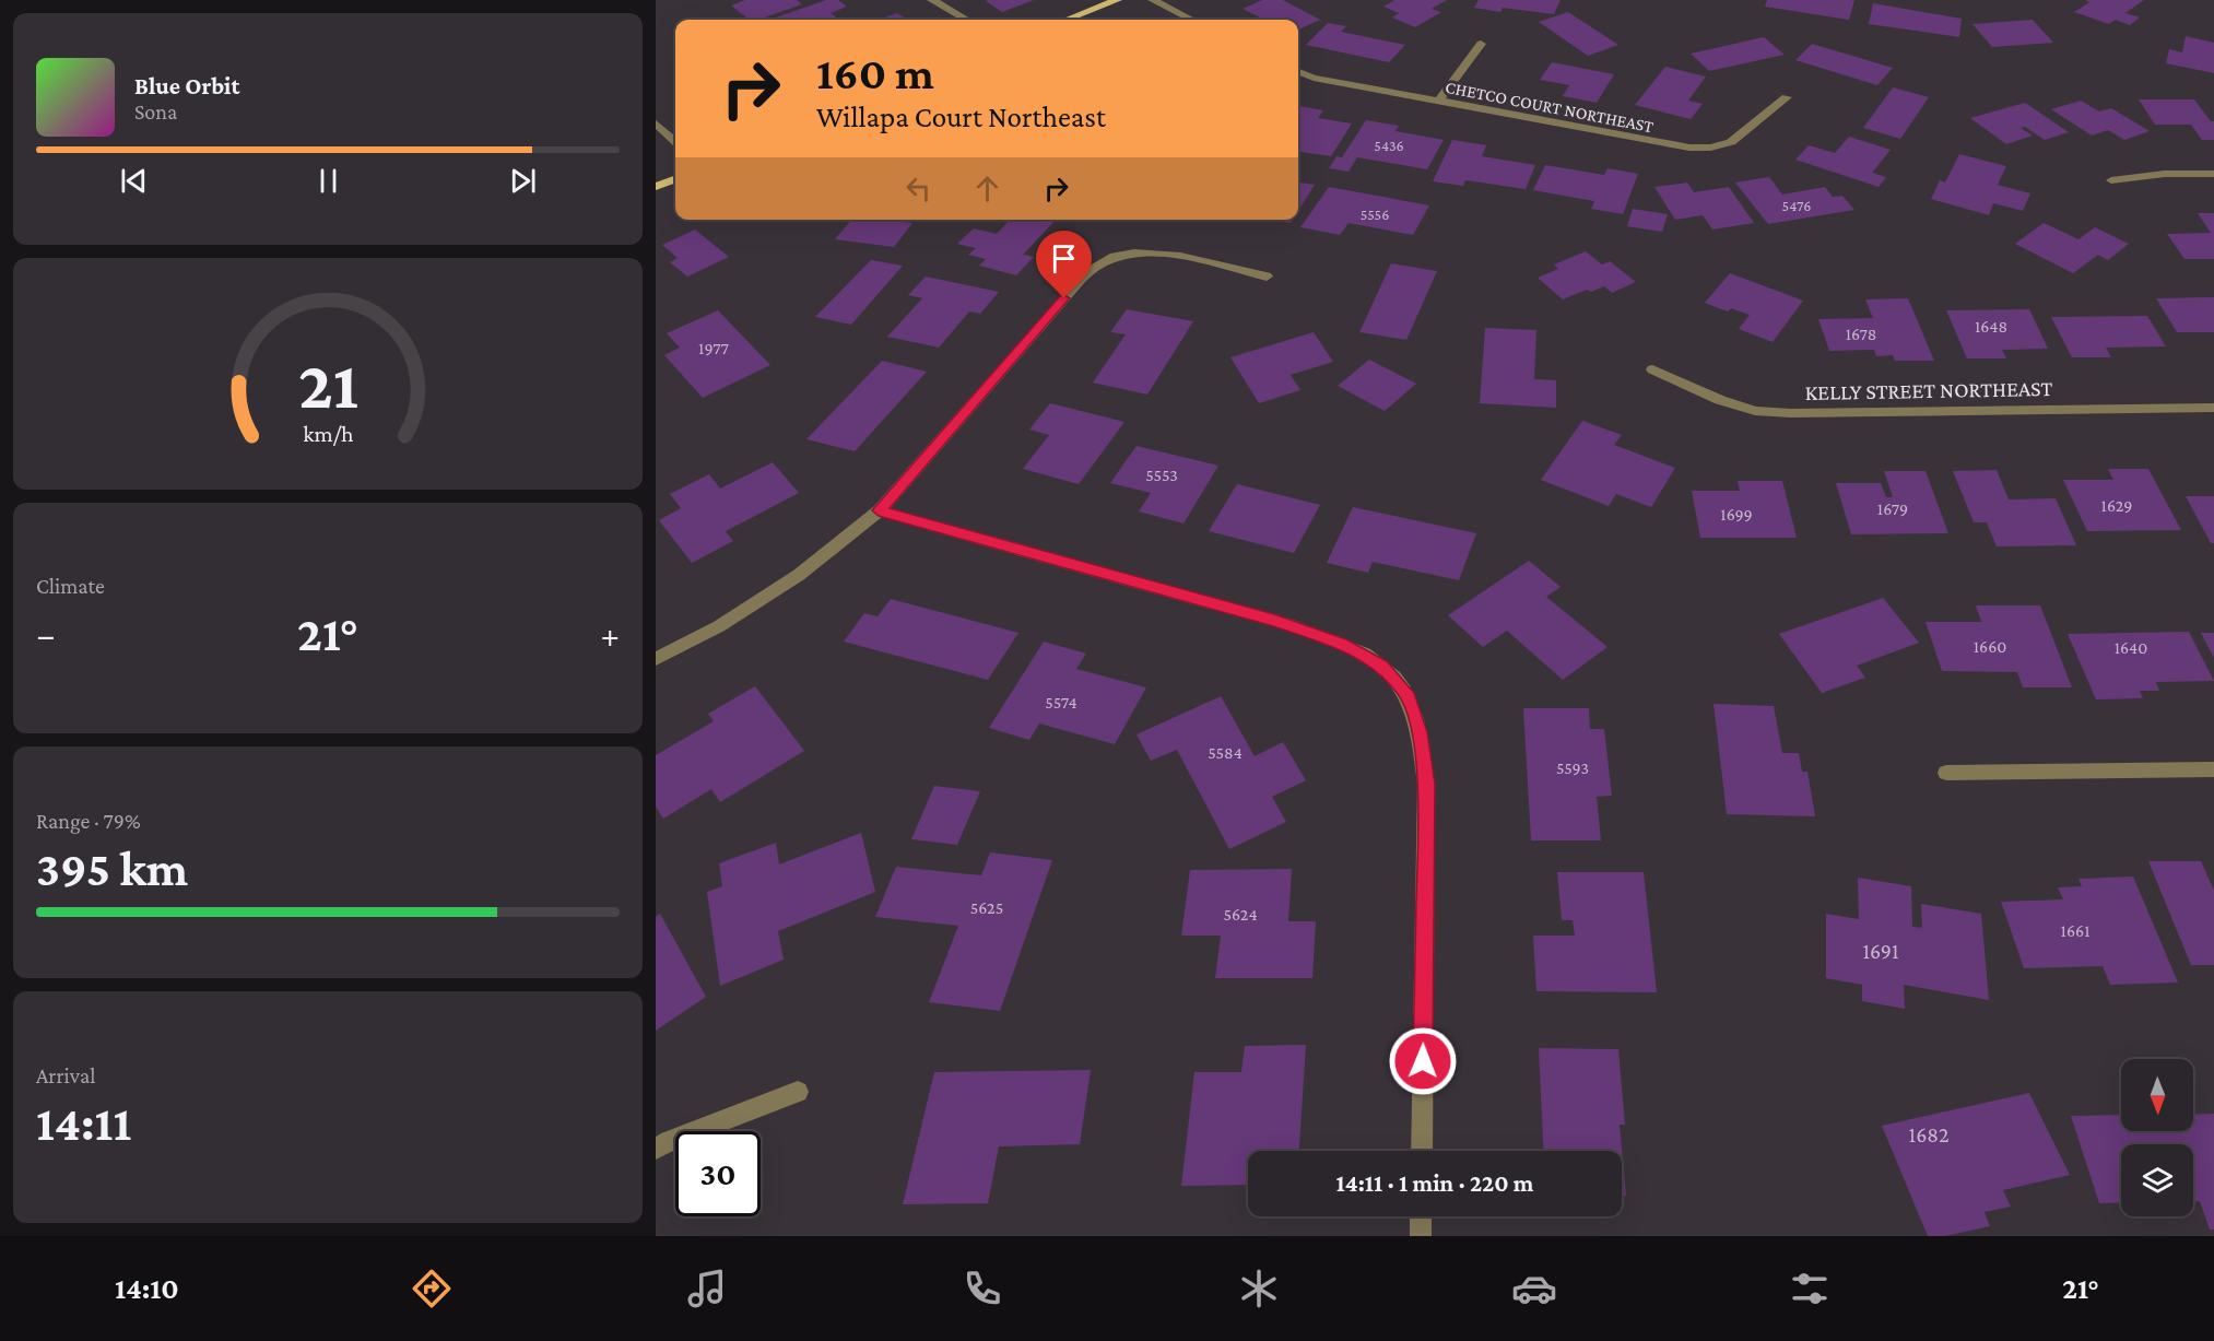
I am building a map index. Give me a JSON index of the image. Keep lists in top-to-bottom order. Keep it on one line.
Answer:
{"streets":{"street":["CHETCO COURT NORTHEAST","KELLY STREET NORTHEAST"]},"house_numbers":["5436","5476","5556","1648","1678","1977","5553","1629","1679","1699","1660","1640","5574","5584","5593","5625","5624","1661","1691","1682"],"north":"bottom","page":{"turn":["160 m","Willapa Court Northeast"],"song":["Blue Orbit","Sona"],"tile":["Climate",["Range · 79%","395 km"],["Arrival","14:11"]],"heat":["−","21°","+"],"limit":"30","trip":"14:11 · 1 min · 220 m","tabs":["14:10","21°"],"gauge":["21","km/h"]}}
